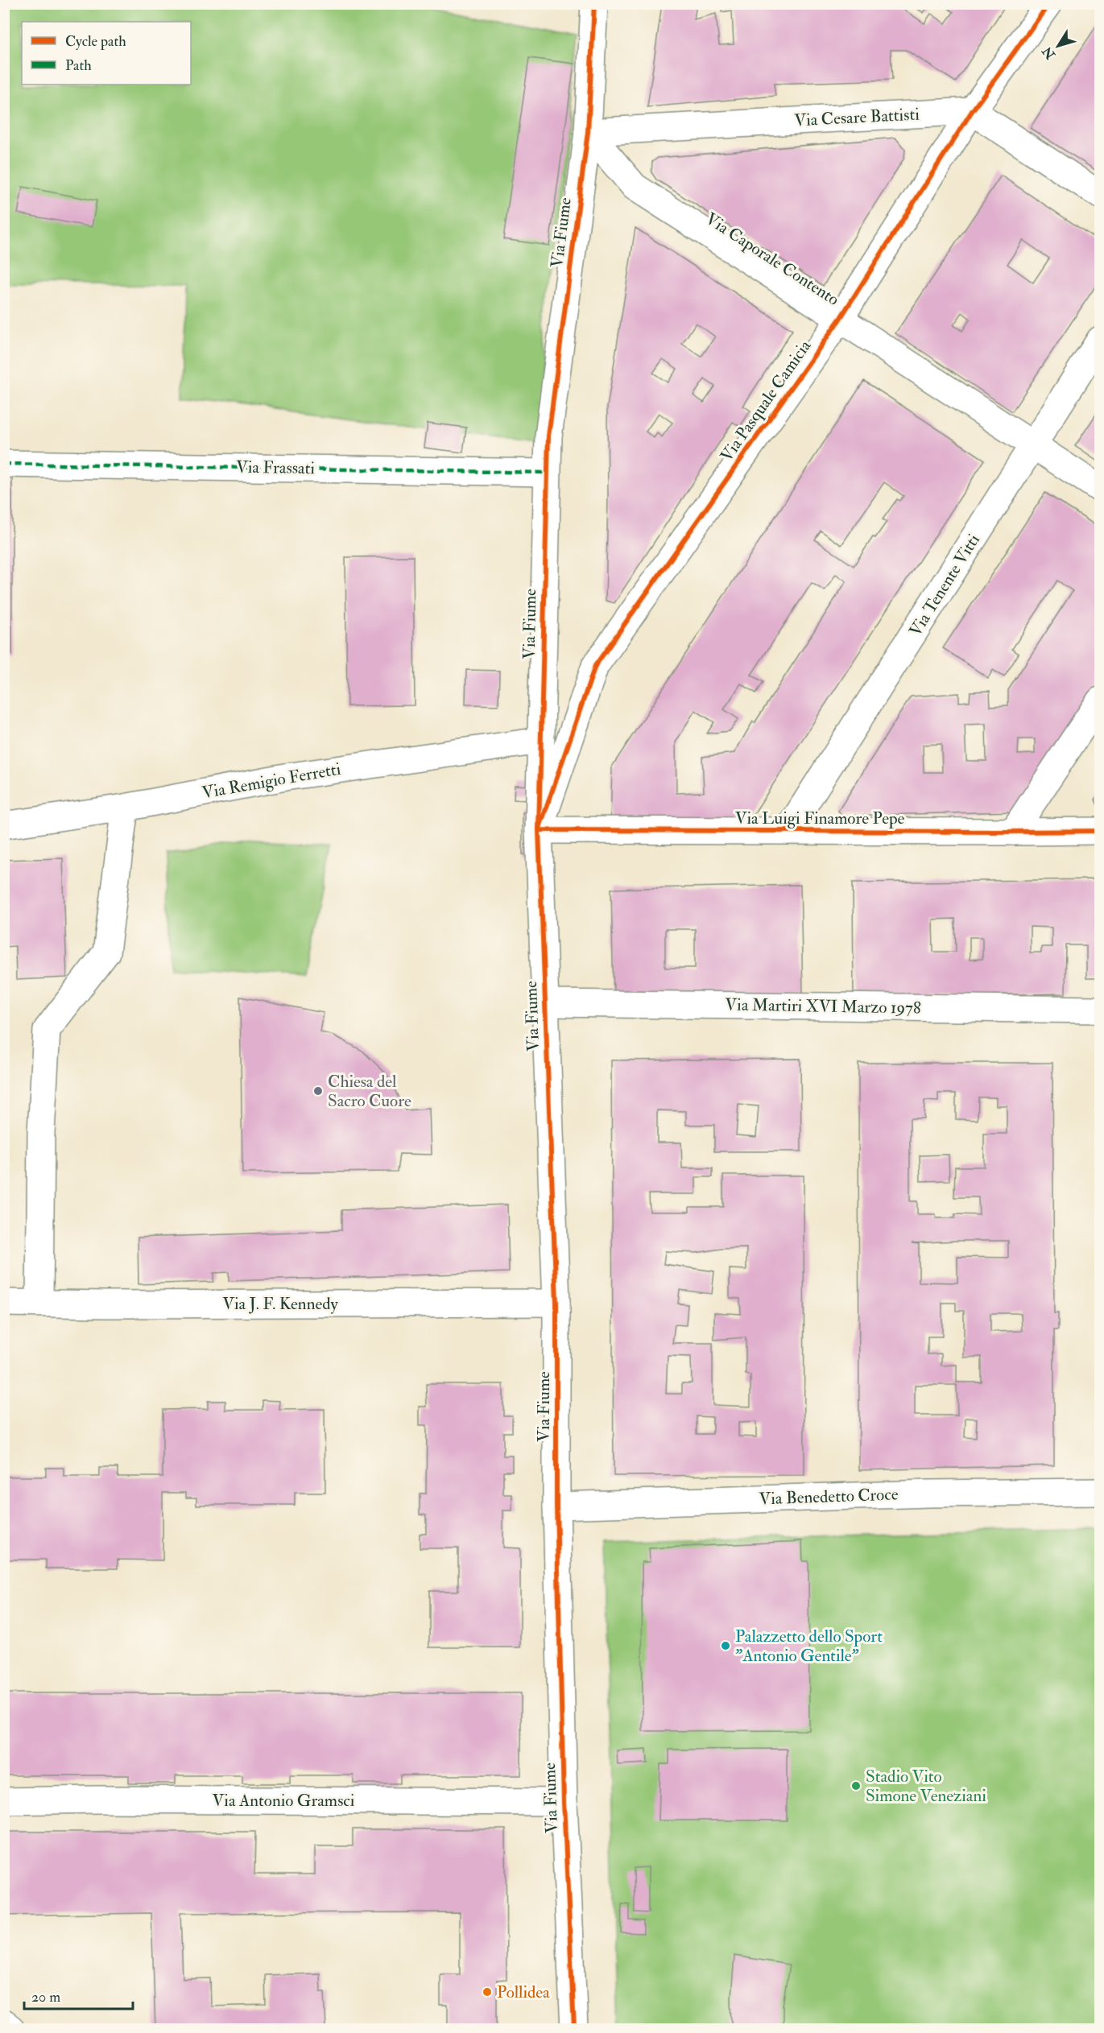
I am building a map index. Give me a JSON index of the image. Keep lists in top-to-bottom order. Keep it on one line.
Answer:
{"streets":{"street":["Via Cesare Battisti","Via Fiume","Via Caporale Contento","Via Pasquale Camicia","Via Frassati","Via Tenente Vitti","Via Remigio Ferretti","Via Luigi Finamore Pepe","Via Martiri XVI Marzo 1978","Via J. F. Kennedy","Via Benedetto Croce","Via Antonio Gramsci"]},"crossings":[["Via Cesare Battisti","Via Fiume"],["Via Cesare Battisti","Via Caporale Contento"],["Via Cesare Battisti","Via Pasquale Camicia"],["Via Fiume","Via Caporale Contento"],["Via Fiume","Via Pasquale Camicia"],["Via Fiume","Via Frassati"],["Via Fiume","Via Remigio Ferretti"],["Via Fiume","Via Luigi Finamore Pepe"],["Via Fiume","Via Martiri XVI Marzo 1978"],["Via Fiume","Via J. F. Kennedy"],["Via Fiume","Via Benedetto Croce"],["Via Fiume","Via Antonio Gramsci"],["Via Caporale Contento","Via Pasquale Camicia"],["Via Caporale Contento","Via Tenente Vitti"],["Via Pasquale Camicia","Via Luigi Finamore Pepe"],["Via Tenente Vitti","Via Luigi Finamore Pepe"]],"places":["Chiesa del Sacro Cuore","Palazzetto dello Sport \"Antonio Gentile\"","Stadio Vito Simone Veneziani","Pollidea"],"legend":["Cycle path","Path"],"scale_bar":"20 m","north":"bottom left"}
